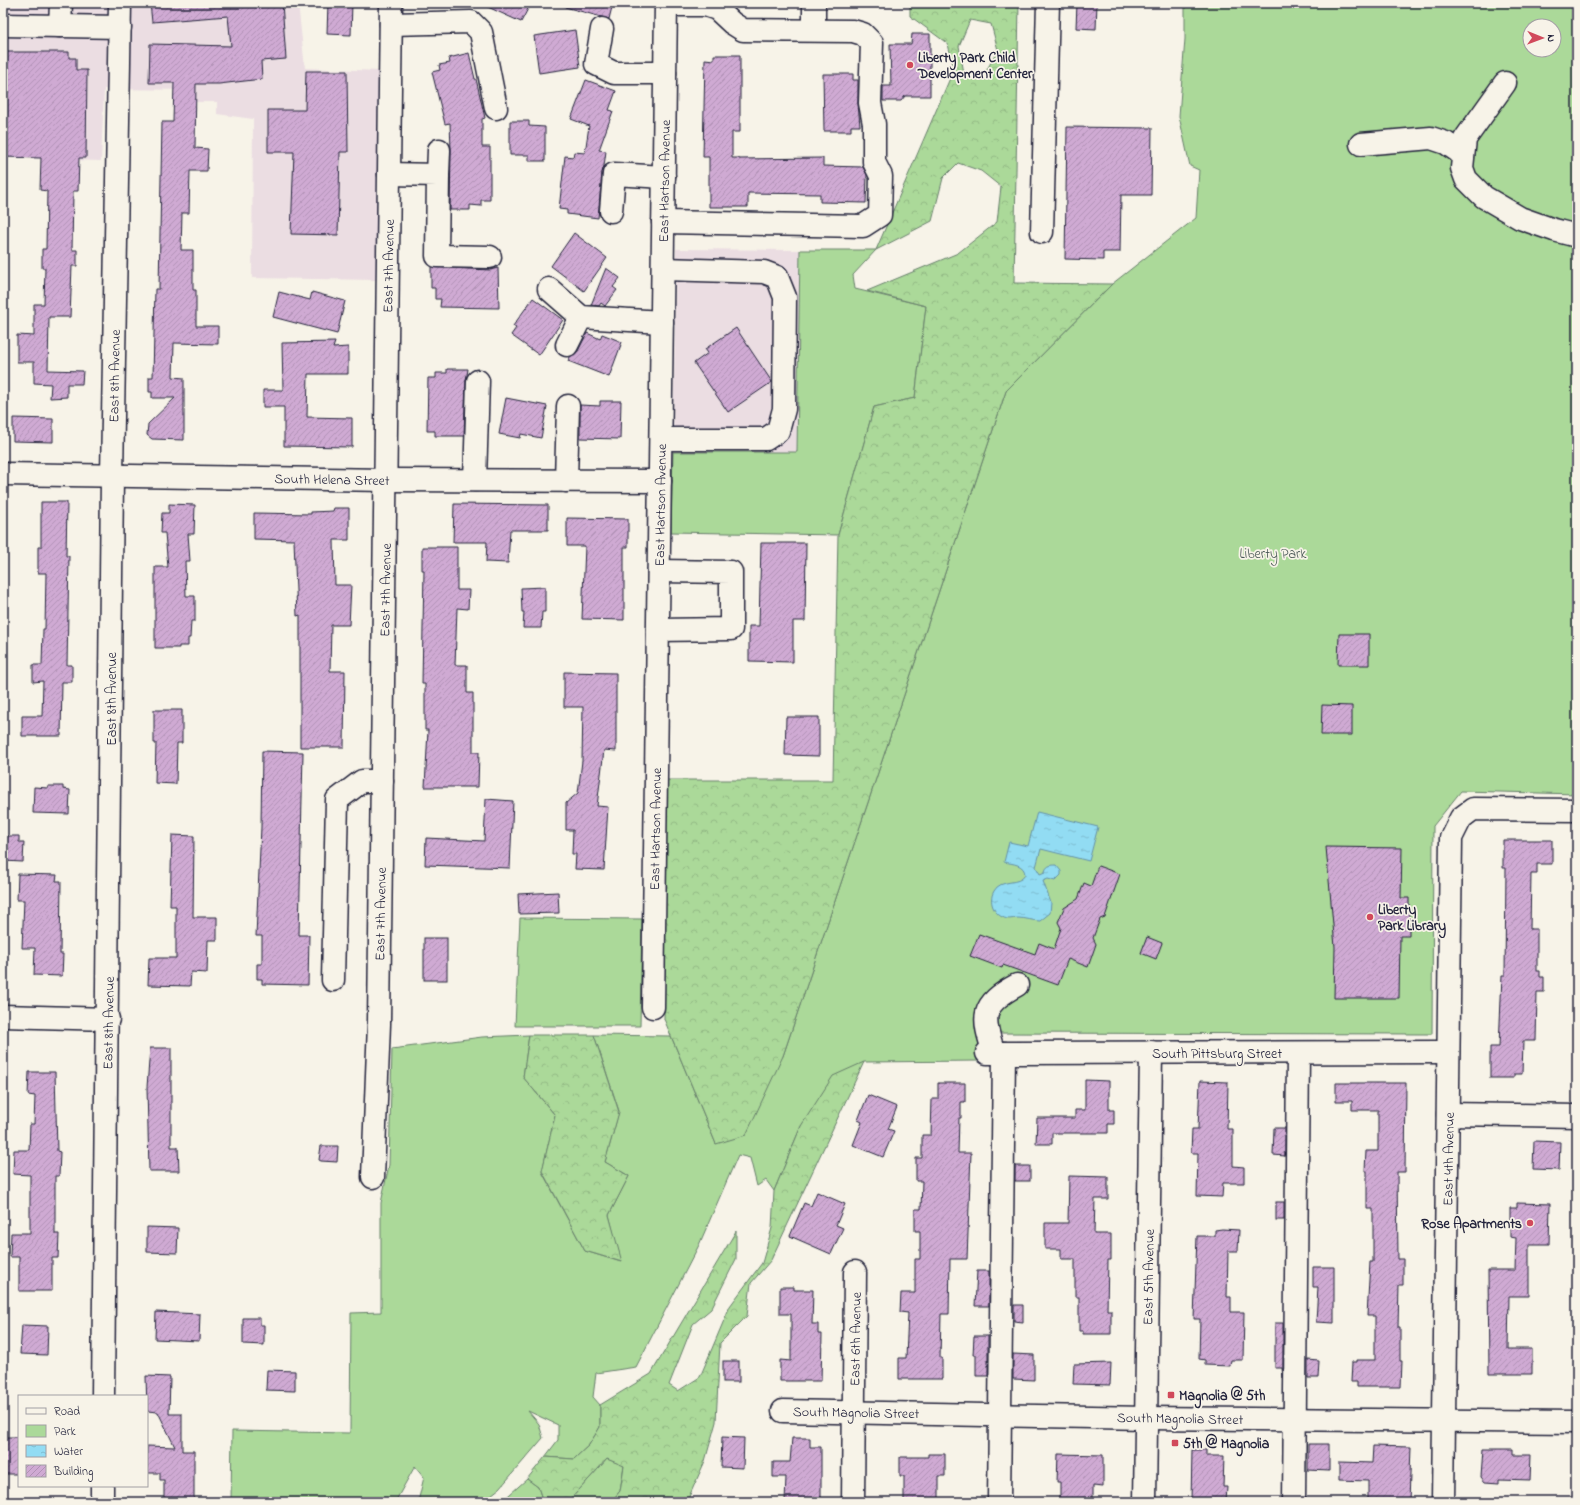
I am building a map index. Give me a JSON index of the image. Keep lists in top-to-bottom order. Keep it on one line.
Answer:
{"streets":{"street":["East Hartson Avenue","East 7th Avenue","East 8th Avenue","South Helena Street","South Pittsburg Street","East 4th Avenue","East 5th Avenue","East 6th Avenue","South Magnolia Street"]},"crossings":[["East Hartson Avenue","South Helena Street"],["East 7th Avenue","South Helena Street"],["East 8th Avenue","South Helena Street"],["South Pittsburg Street","East 4th Avenue"],["South Pittsburg Street","East 5th Avenue"],["East 4th Avenue","South Magnolia Street"],["East 5th Avenue","South Magnolia Street"],["East 6th Avenue","South Magnolia Street"]],"parks":["Liberty Park"],"places":{"other":["Liberty Park Child Development Center","Liberty Park Library","Rose Apartments"],"transit":["Magnolia @ 5th","5th @ Magnolia"]},"legend":["Road","Park","Water","Building"],"north":"right"}
